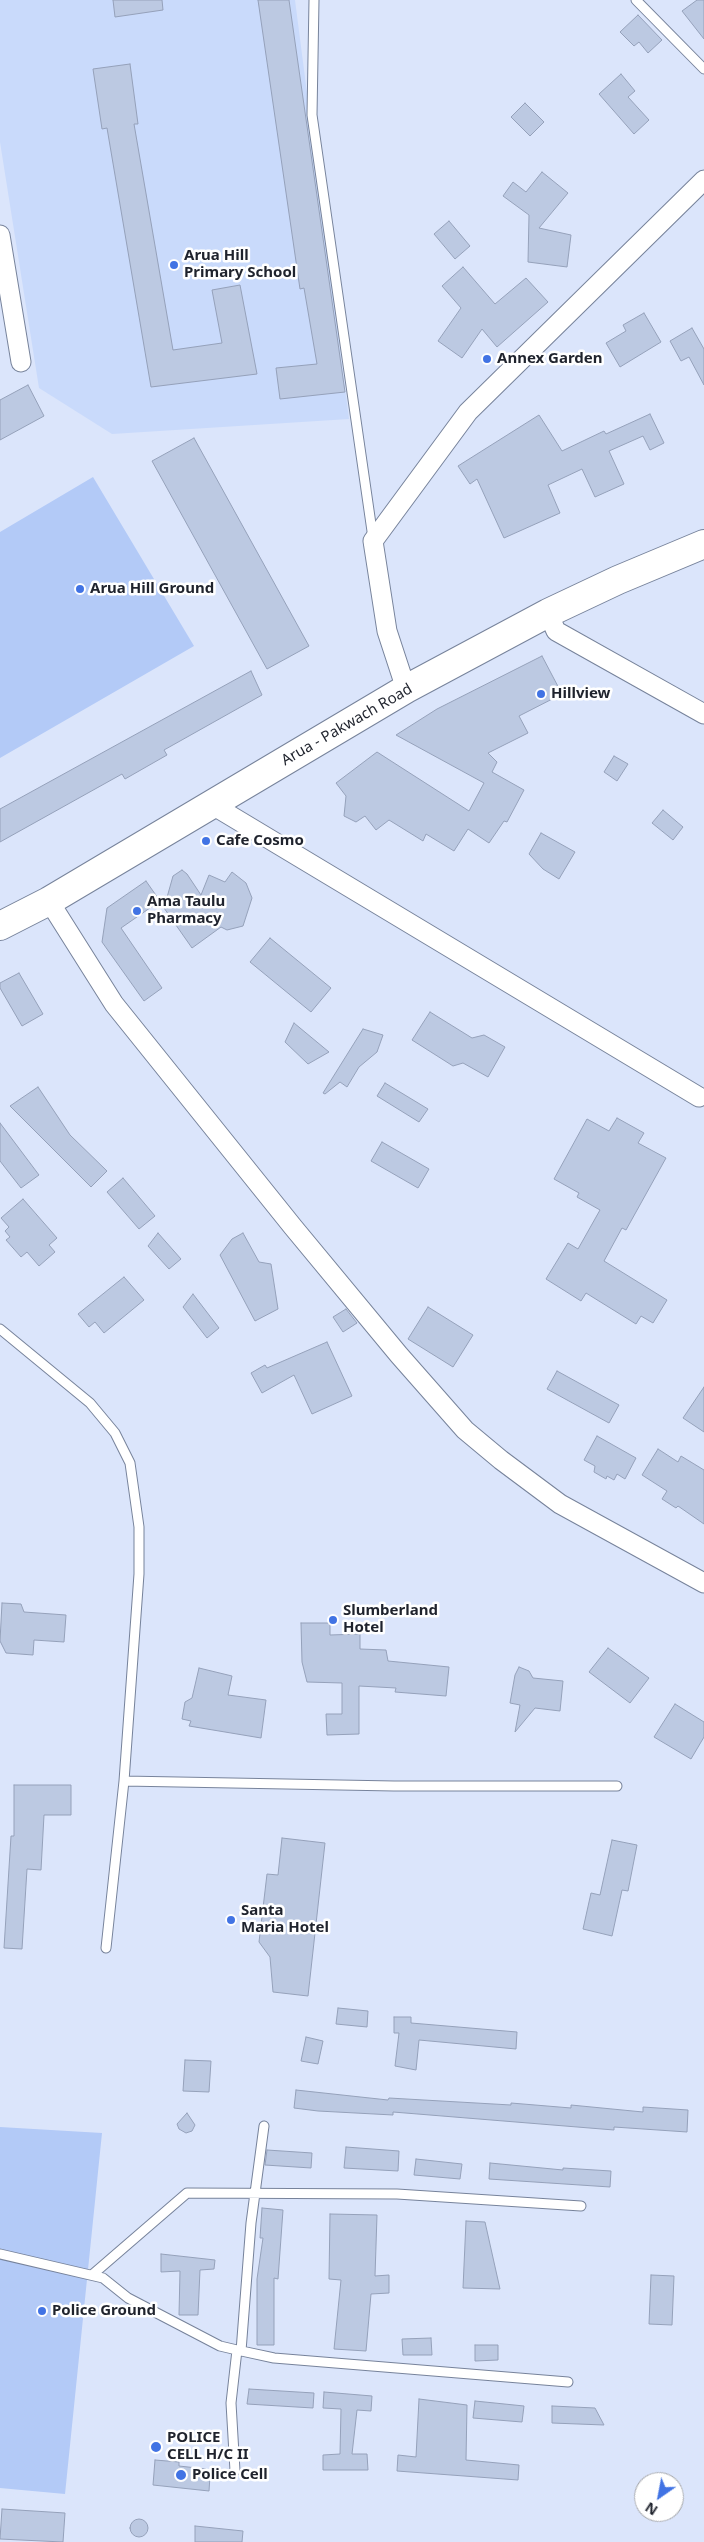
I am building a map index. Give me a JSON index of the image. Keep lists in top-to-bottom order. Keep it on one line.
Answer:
{"streets":{"main road":["Arua - Pakwach Road"]},"places":["Arua Hill Primary School","Annex Garden","Arua Hill Ground","Hillview","Cafe Cosmo","Ama Taulu Pharmacy","Slumberland Hotel","Santa Maria Hotel","Police Ground","POLICE CELL H/C II","Police Cell"],"north":"bottom left"}
